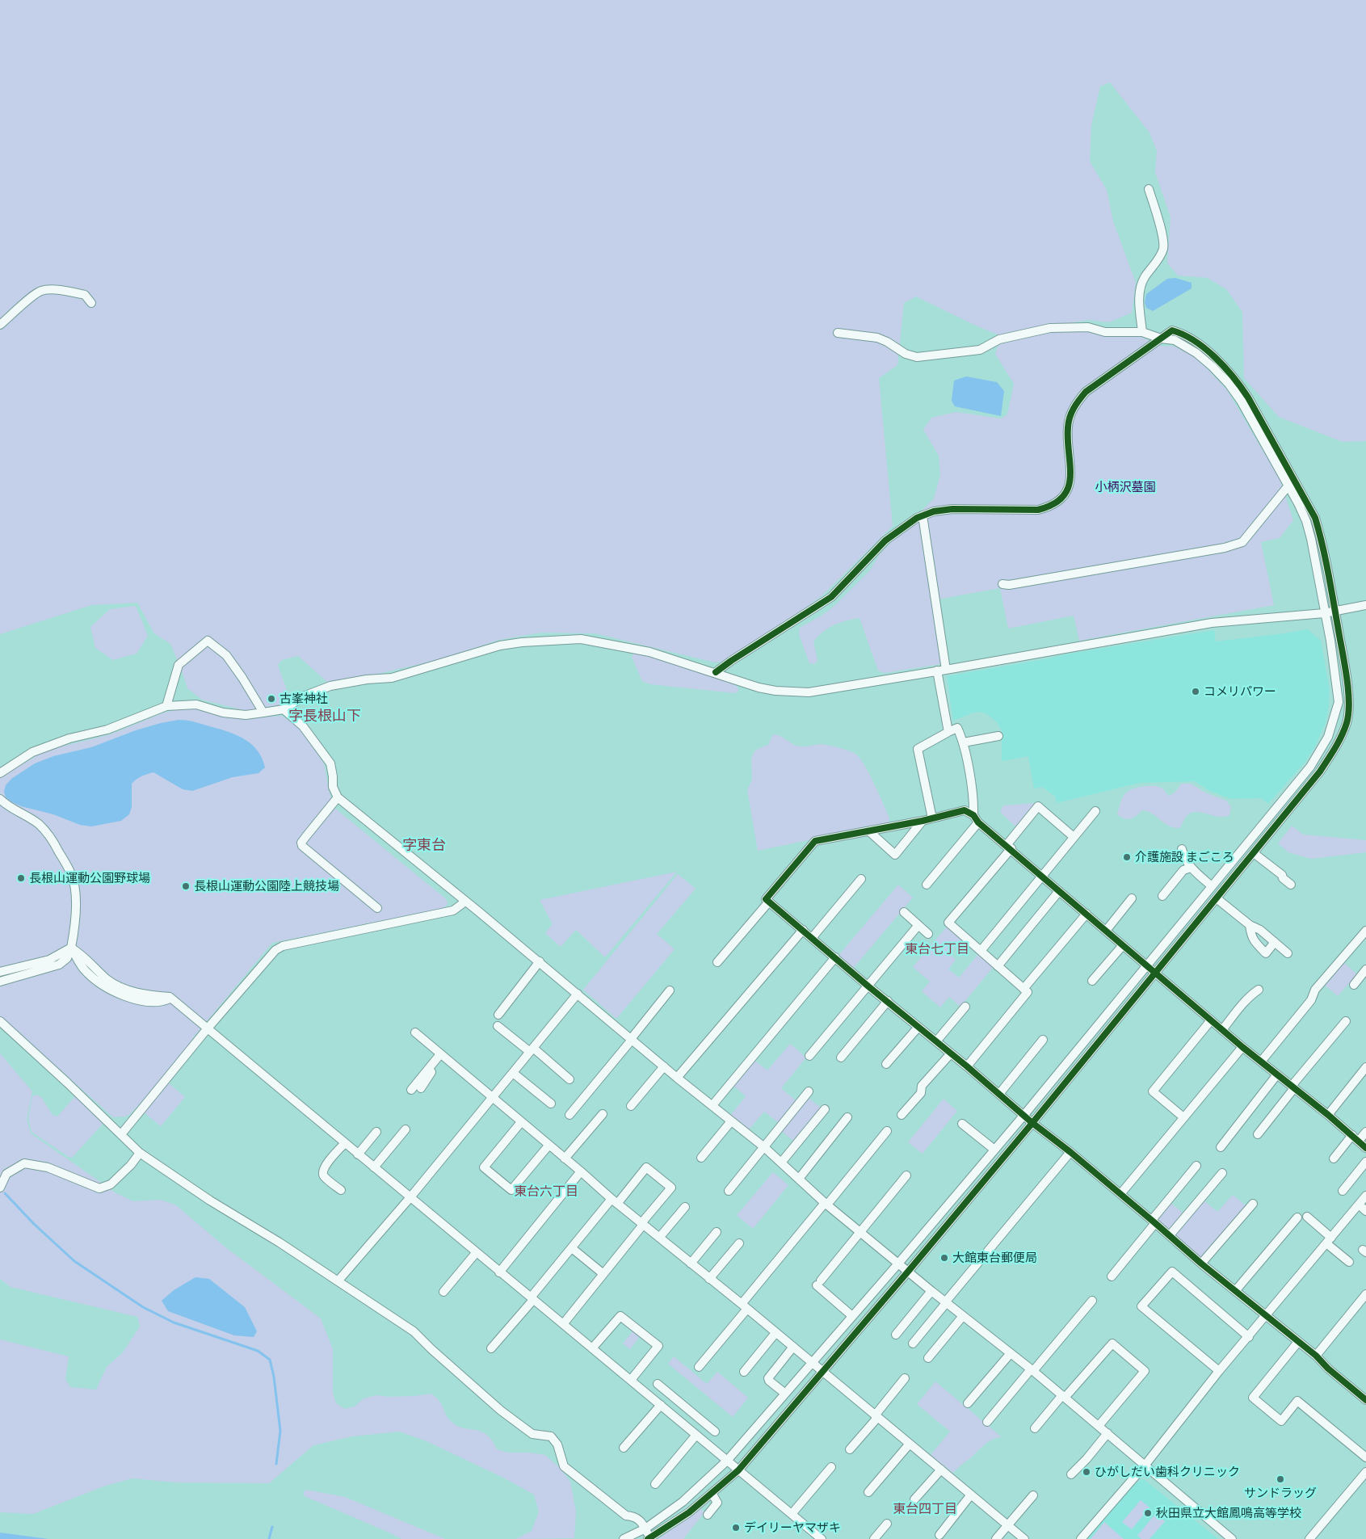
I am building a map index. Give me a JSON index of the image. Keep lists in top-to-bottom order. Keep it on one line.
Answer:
{"districts":["字長根山下","字東台","東台七丁目","東台六丁目","東台四丁目"],"parks":["小柄沢墓園"],"places":["コメリパワー","古峯神社","介護施設 まごころ","長根山運動公園野球場","長根山運動公園陸上競技場","大館東台郵便局","ひがしだい歯科クリニック","サンドラッグ","秋田県立大館鳳鳴高等学校","デイリーヤマザキ"]}
